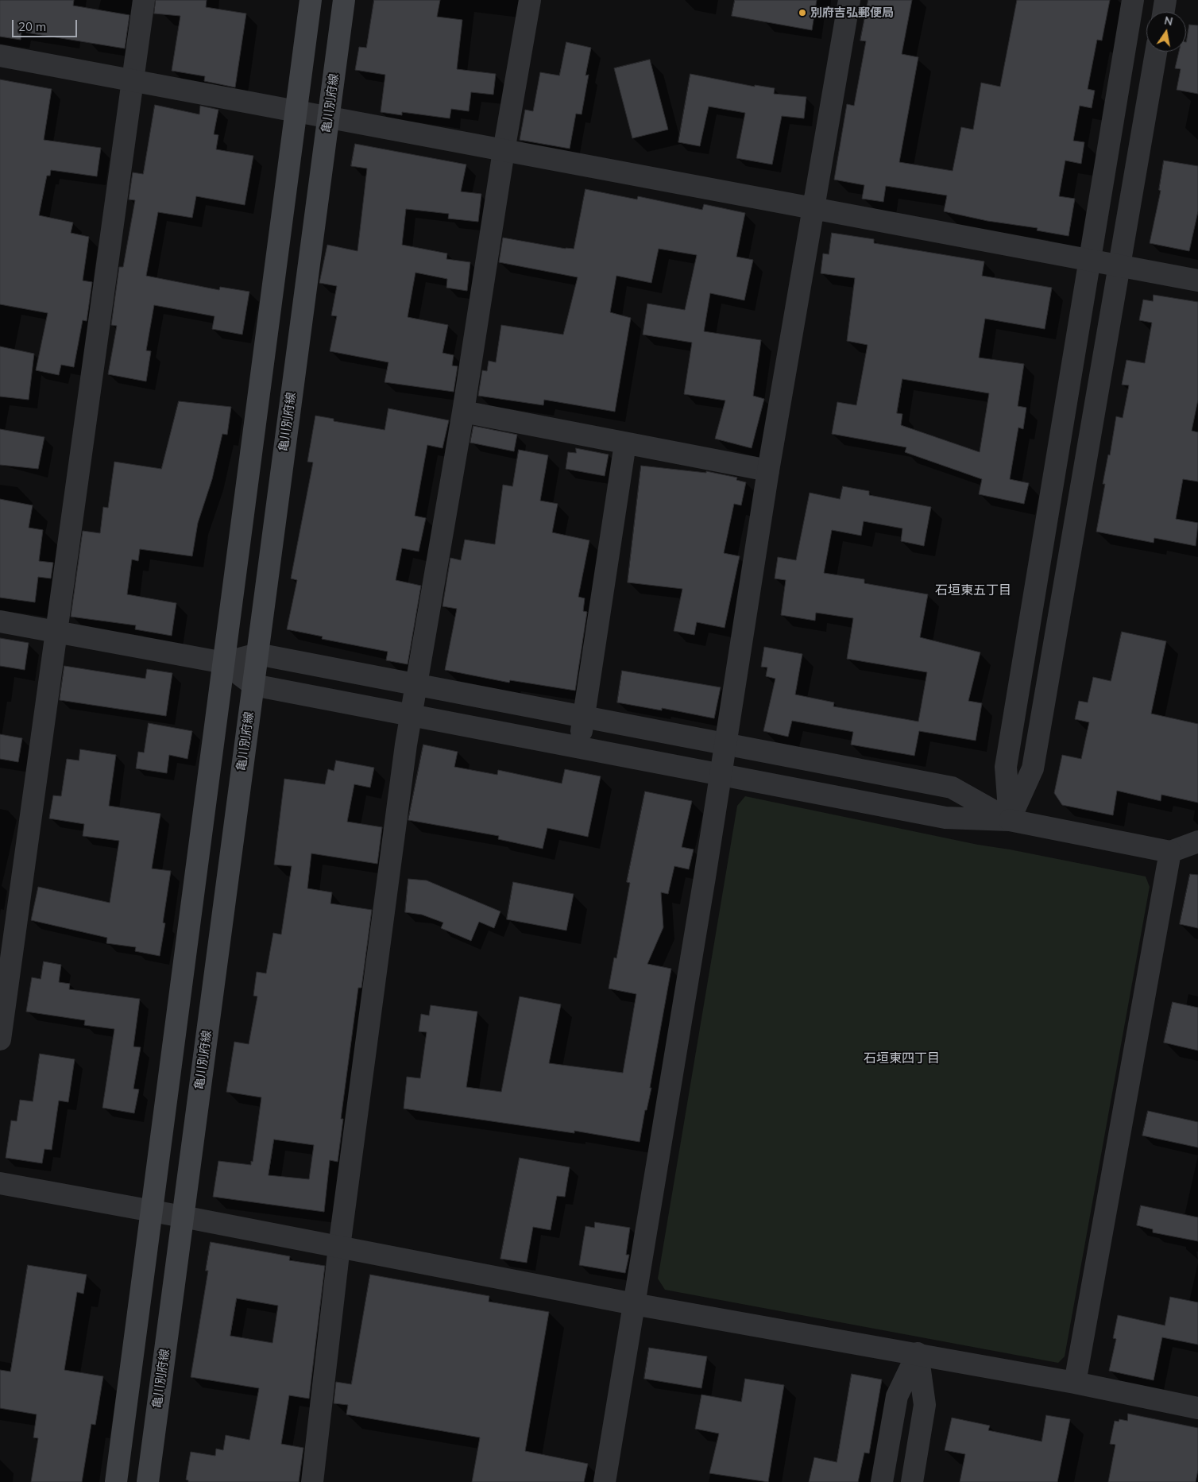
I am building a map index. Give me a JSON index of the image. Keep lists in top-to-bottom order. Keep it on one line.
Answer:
{"streets":{"main road":["亀川別府線"]},"districts":["石垣東五丁目","石垣東四丁目"],"places":["別府吉弘郵便局"],"scale_bar":"20 m","north":"top"}
